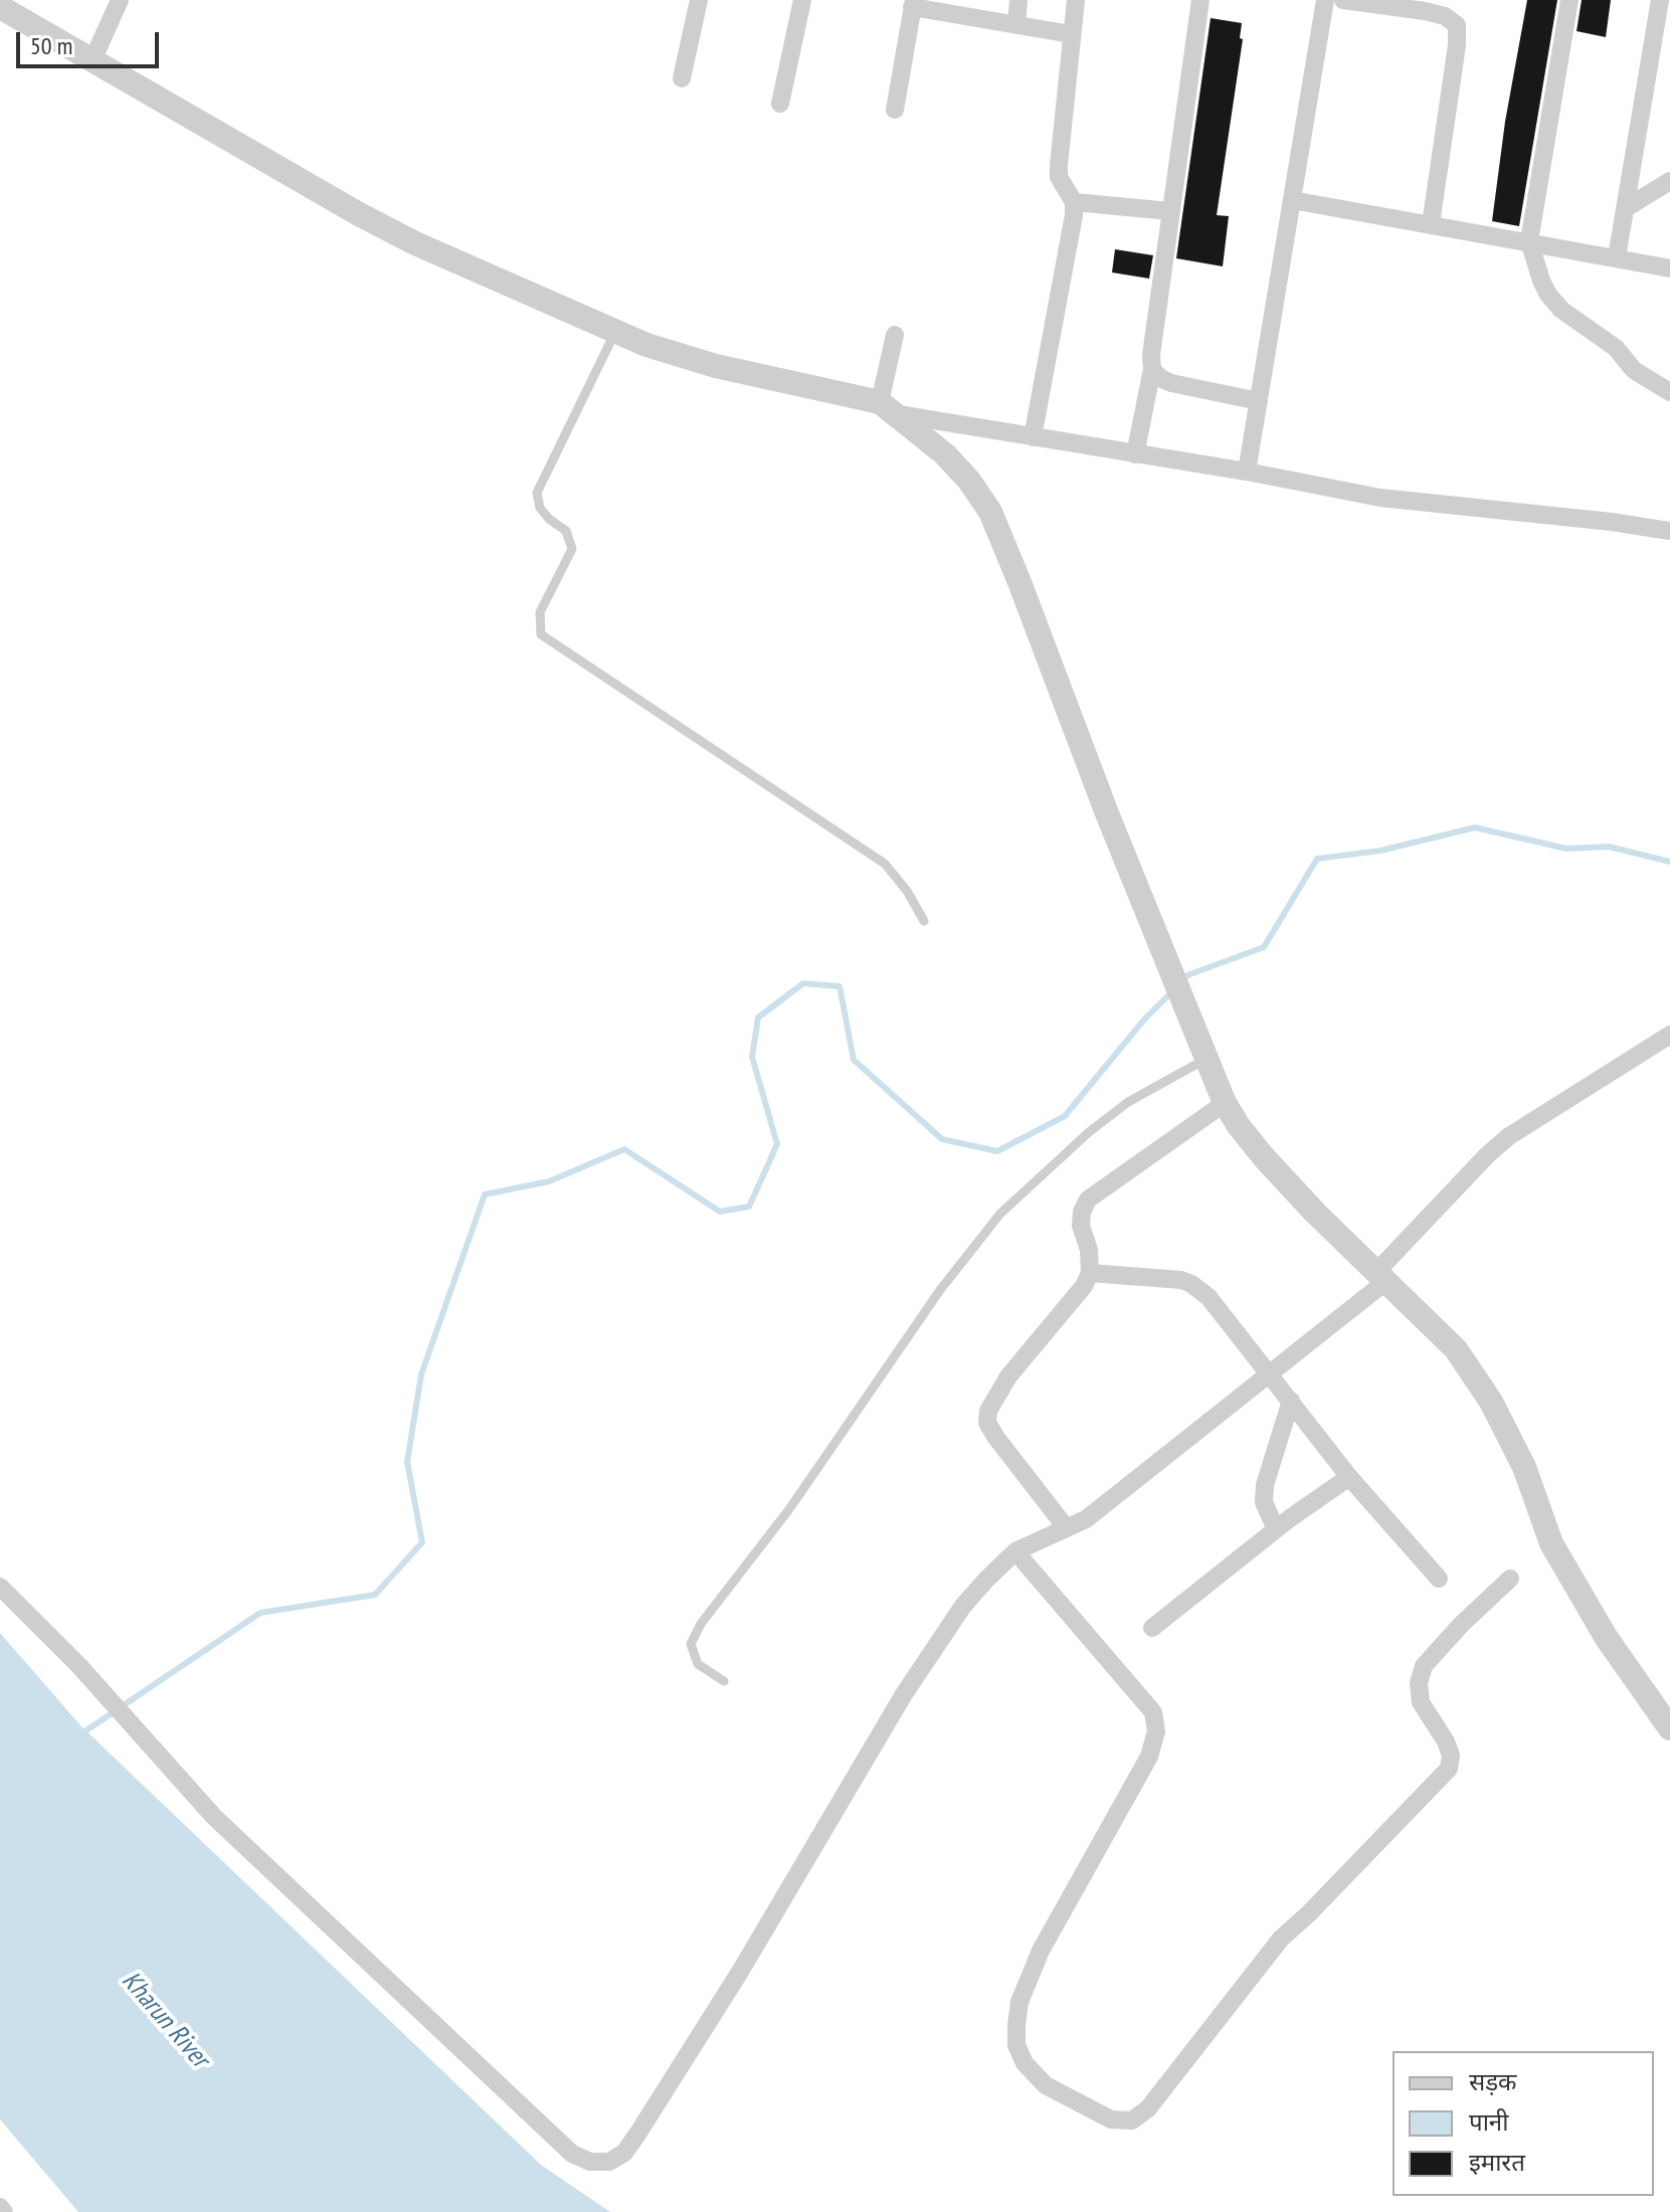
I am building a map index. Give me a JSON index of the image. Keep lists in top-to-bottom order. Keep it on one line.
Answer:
{"water":["Kharun River"],"legend":["सड़क","पानी","इमारत"],"scale_bar":"50 m"}
